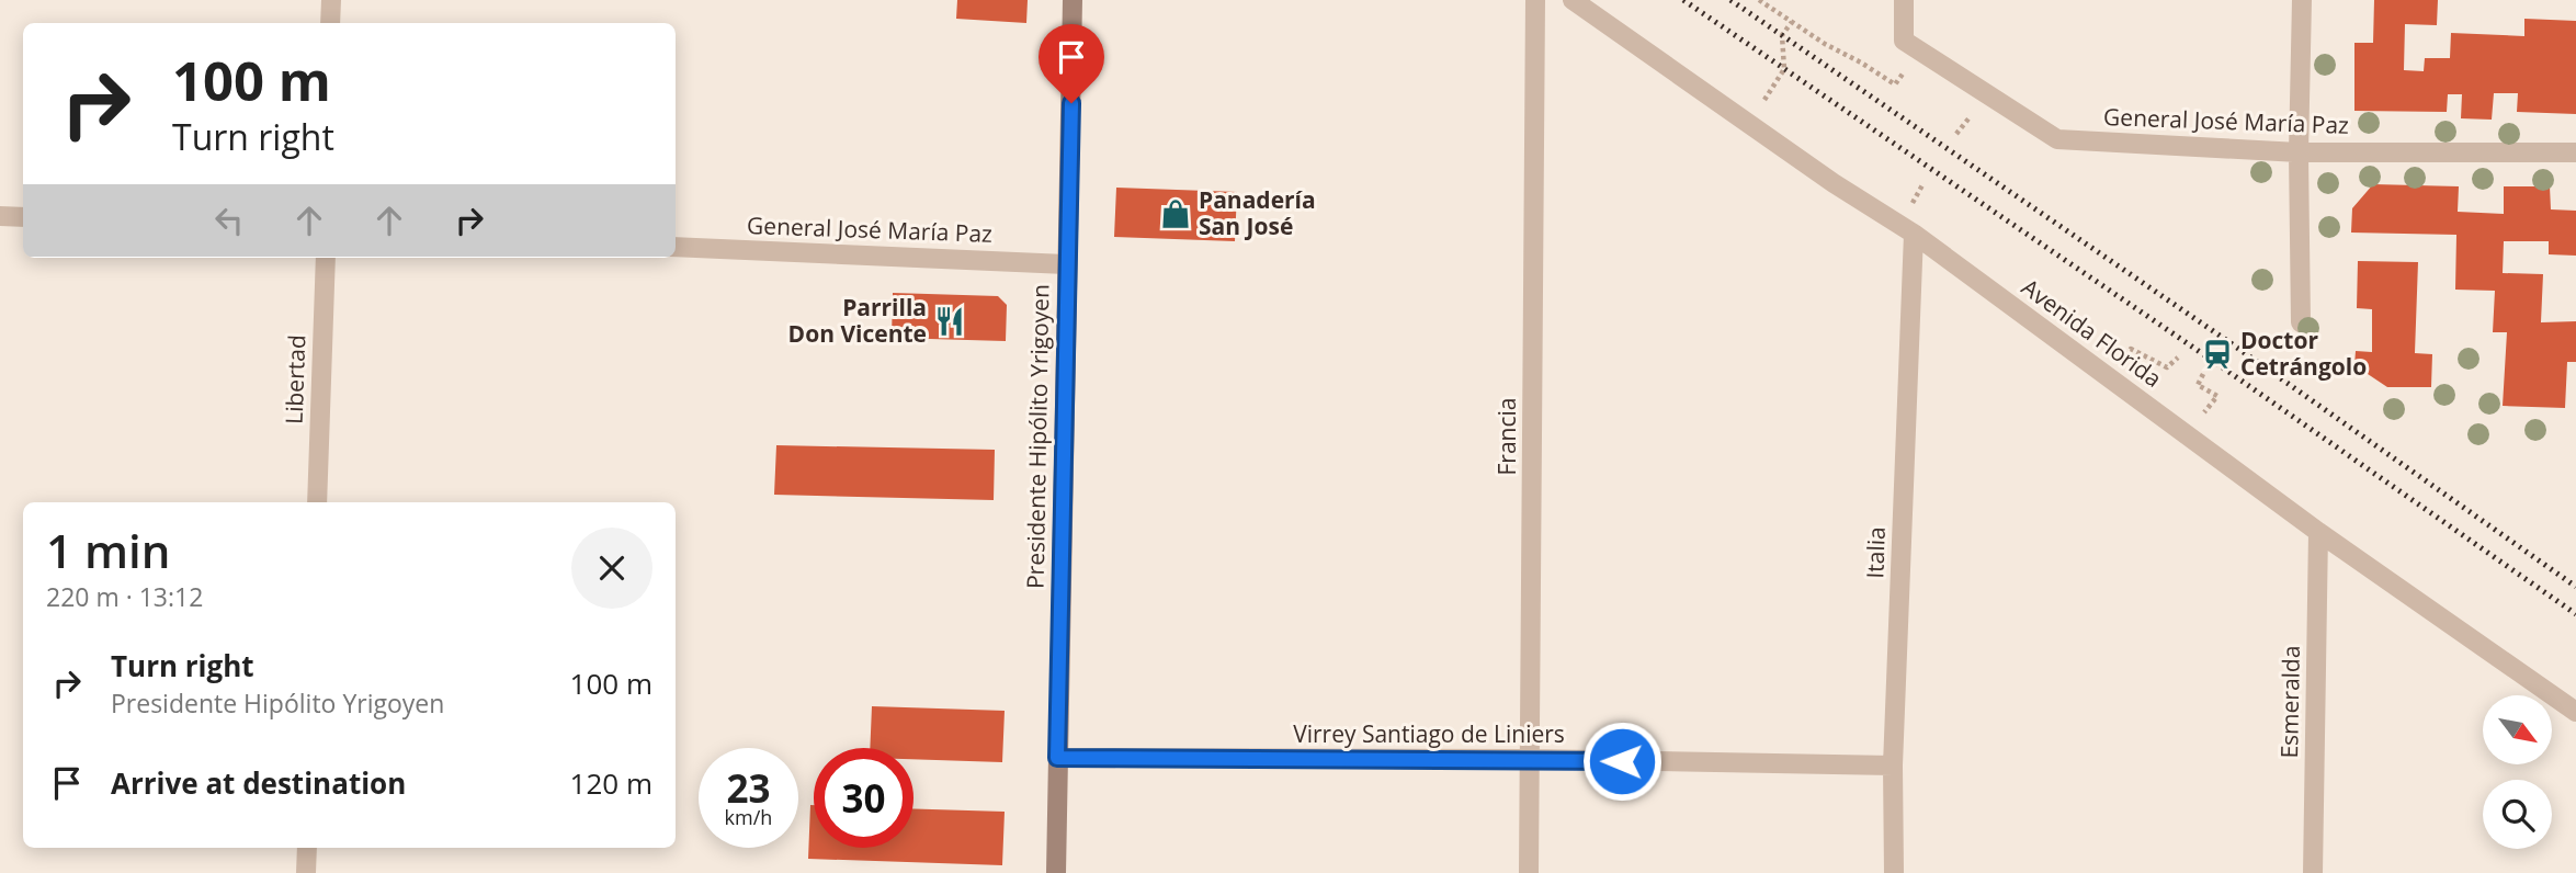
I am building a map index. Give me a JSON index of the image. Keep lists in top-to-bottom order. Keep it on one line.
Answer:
{"streets":{"street":["General José María Paz","Avenida Florida","Libertad","Presidente Hipólito Yrigoyen","Francia","Italia","Esmeralda","Virrey Santiago de Liniers"]},"crossings":[["General José María Paz","Presidente Hipólito Yrigoyen"],["Avenida Florida","Italia"],["Avenida Florida","Esmeralda"],["Presidente Hipólito Yrigoyen","Virrey Santiago de Liniers"],["Francia","Virrey Santiago de Liniers"],["Italia","Virrey Santiago de Liniers"]],"places":{"shop":["Panadería San José"],"restaurant":["Parrilla Don Vicente"],"station":["Doctor Cetrángolo"]},"north":"bottom right","page":{"turn":["100 m","Turn right"],"heading":["1 min","220 m · 13:12"],"list":[{"name":"Turn right","note":"Presidente Hipólito Yrigoyen","value":"100 m"},{"name":"Arrive at destination","value":"120 m"}],"speed":"23 km/h","limit":"30"}}
